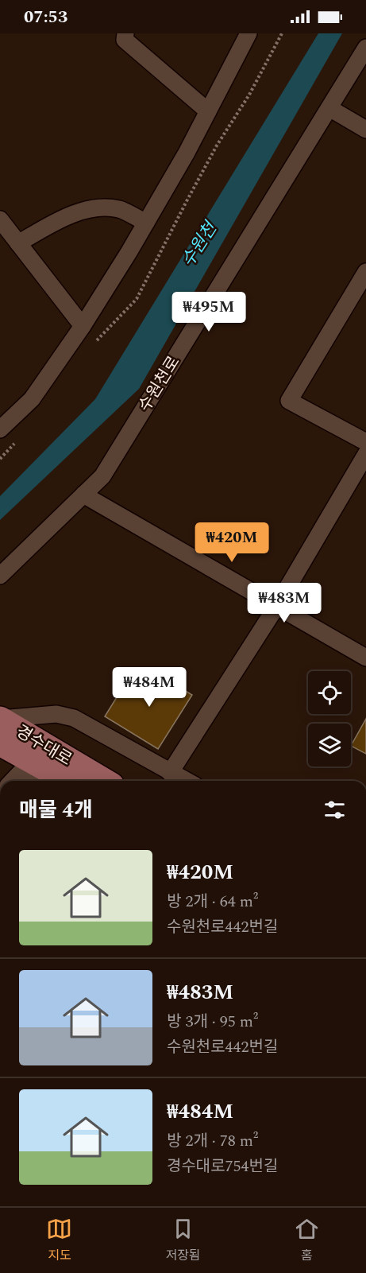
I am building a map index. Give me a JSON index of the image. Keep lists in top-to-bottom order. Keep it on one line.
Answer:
{"streets":{"main road":["경수대로"],"street":["수원천로"]},"water":["수원천"],"page":{"status":"07:53","price":["₩495M","₩420M","₩483M","₩484M"],"heading":"매물 4개","list":[{"name":"₩420M","note":"방 2개 · 64 m² · 수원천로442번길"},{"name":"₩483M","note":"방 3개 · 95 m² · 수원천로442번길"},{"name":"₩484M","note":"방 2개 · 78 m² · 경수대로754번길"}],"tabs":["지도","저장됨","홈"]}}
